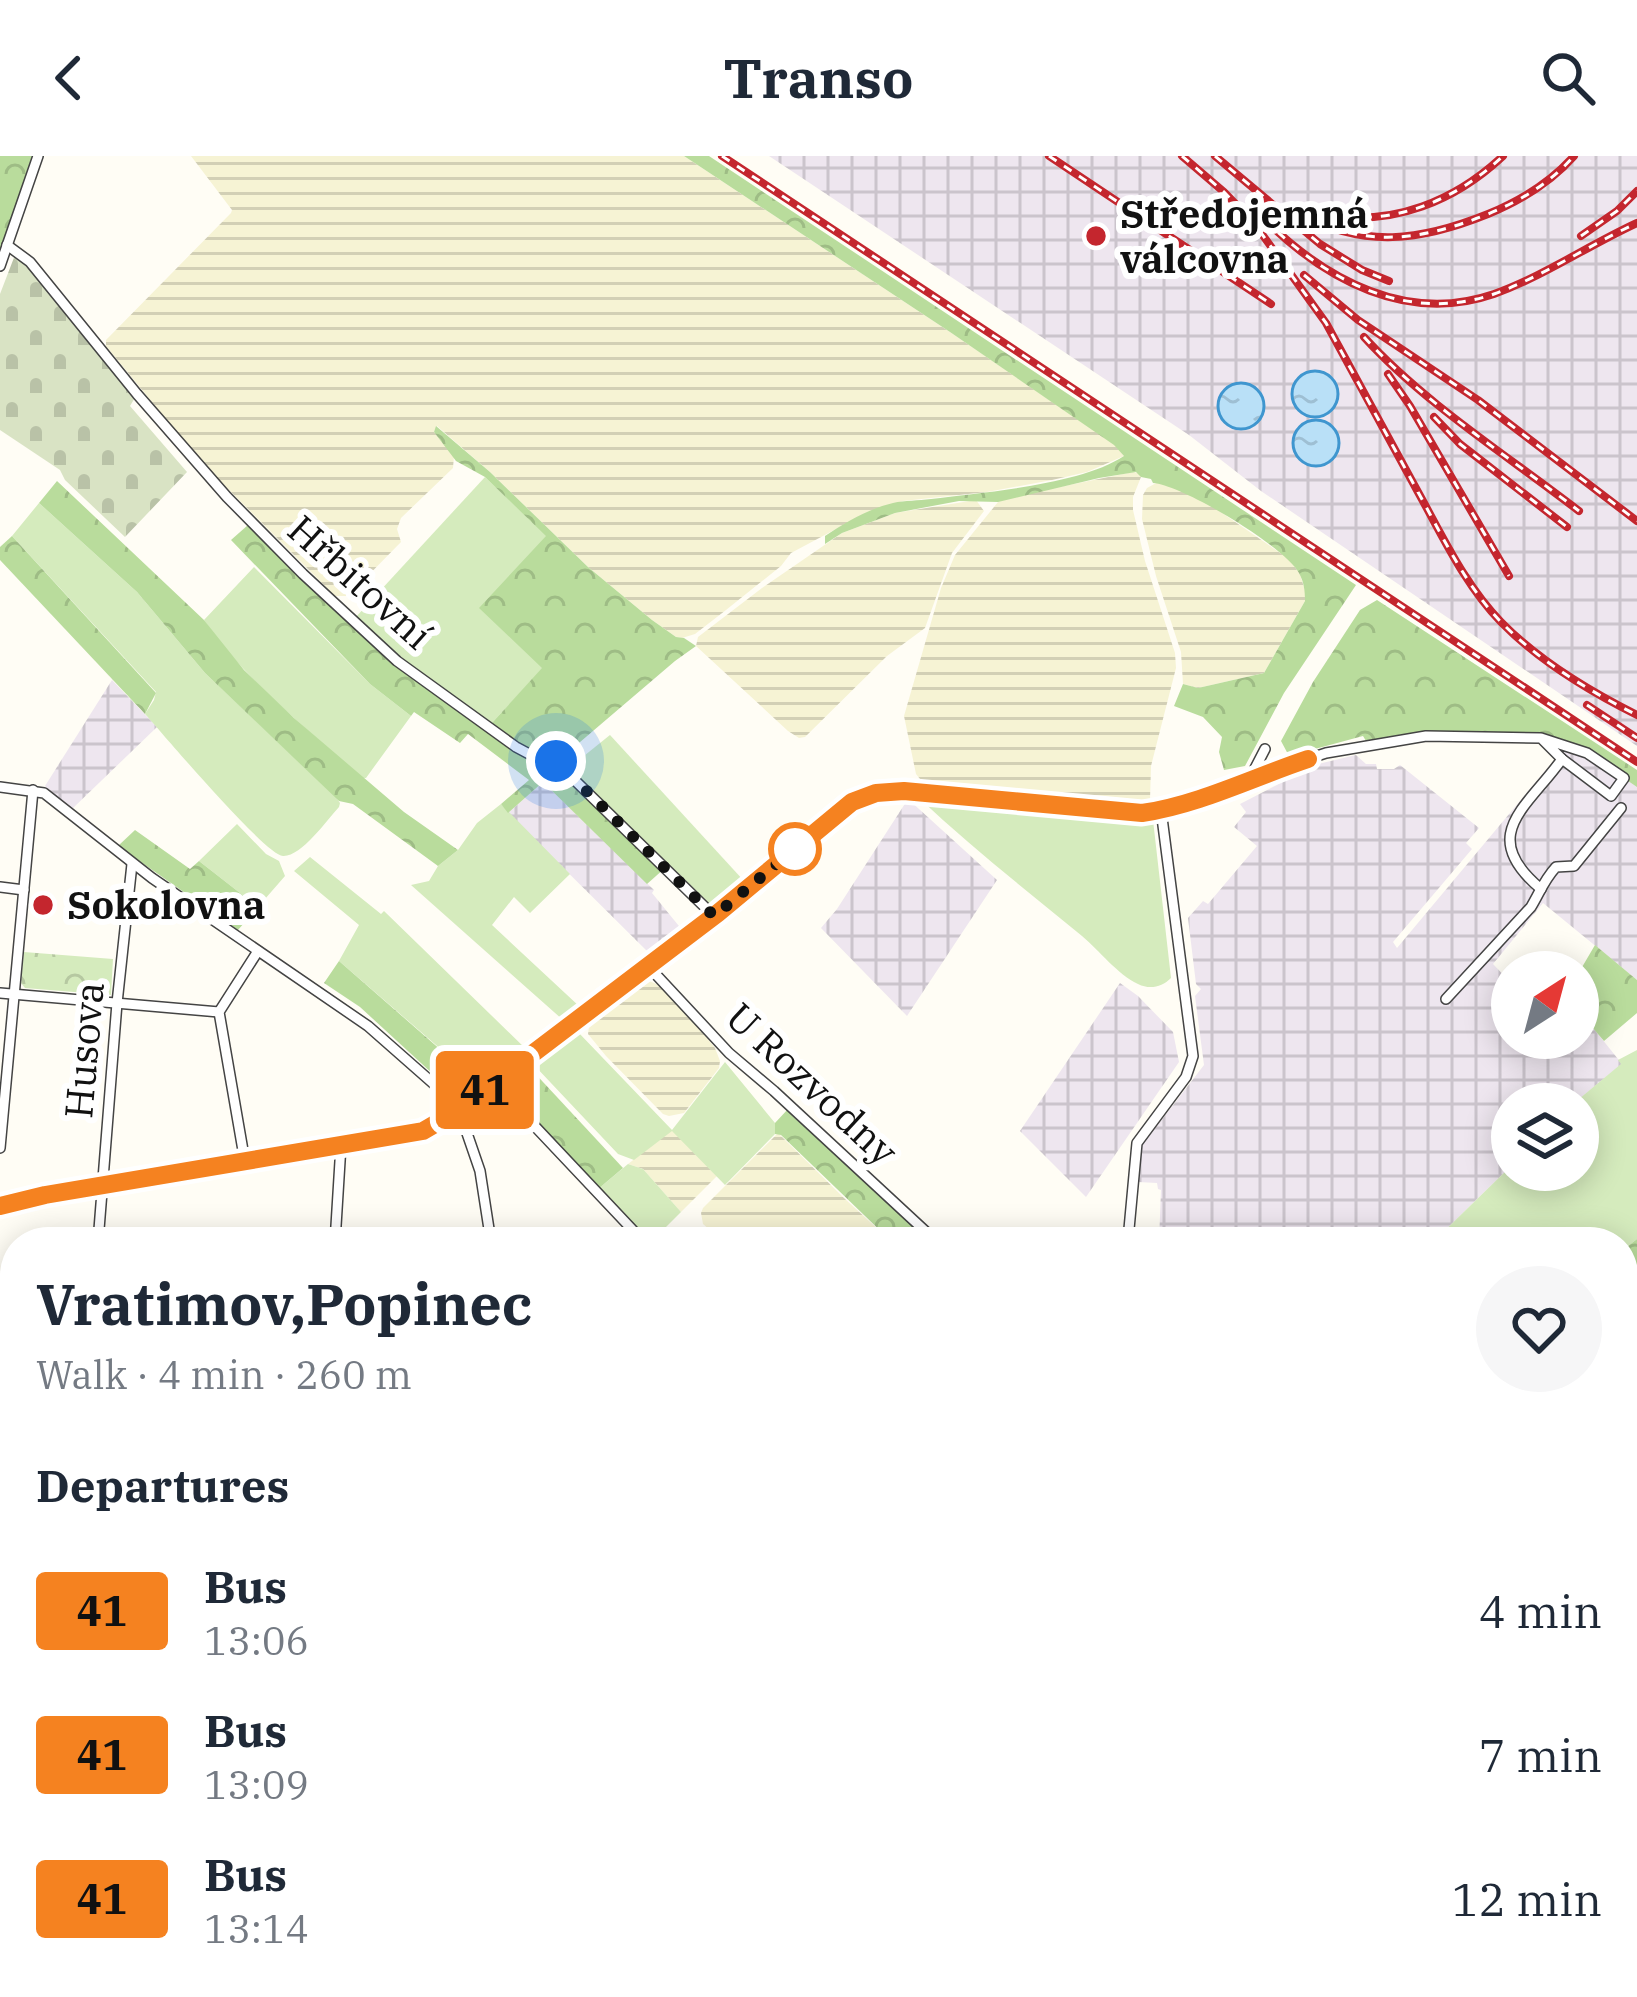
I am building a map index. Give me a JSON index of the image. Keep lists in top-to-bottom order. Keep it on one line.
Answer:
{"streets":{"street":["Hřbitovní","Husova","U Rozvodny"]},"places":["Středojemná válcovna","Sokolovna"],"lines":["bus line 41"],"north":"top right","page":{"header":"Transo","on_map":"41","heading":[["Vratimov,Popinec","Walk · 4 min · 260 m"],"Departures"],"list":[{"mark":"41","name":"Bus","note":"13:06","value":"4 min"},{"mark":"41","name":"Bus","note":"13:09","value":"7 min"},{"mark":"41","name":"Bus","note":"13:14","value":"12 min"}]}}
